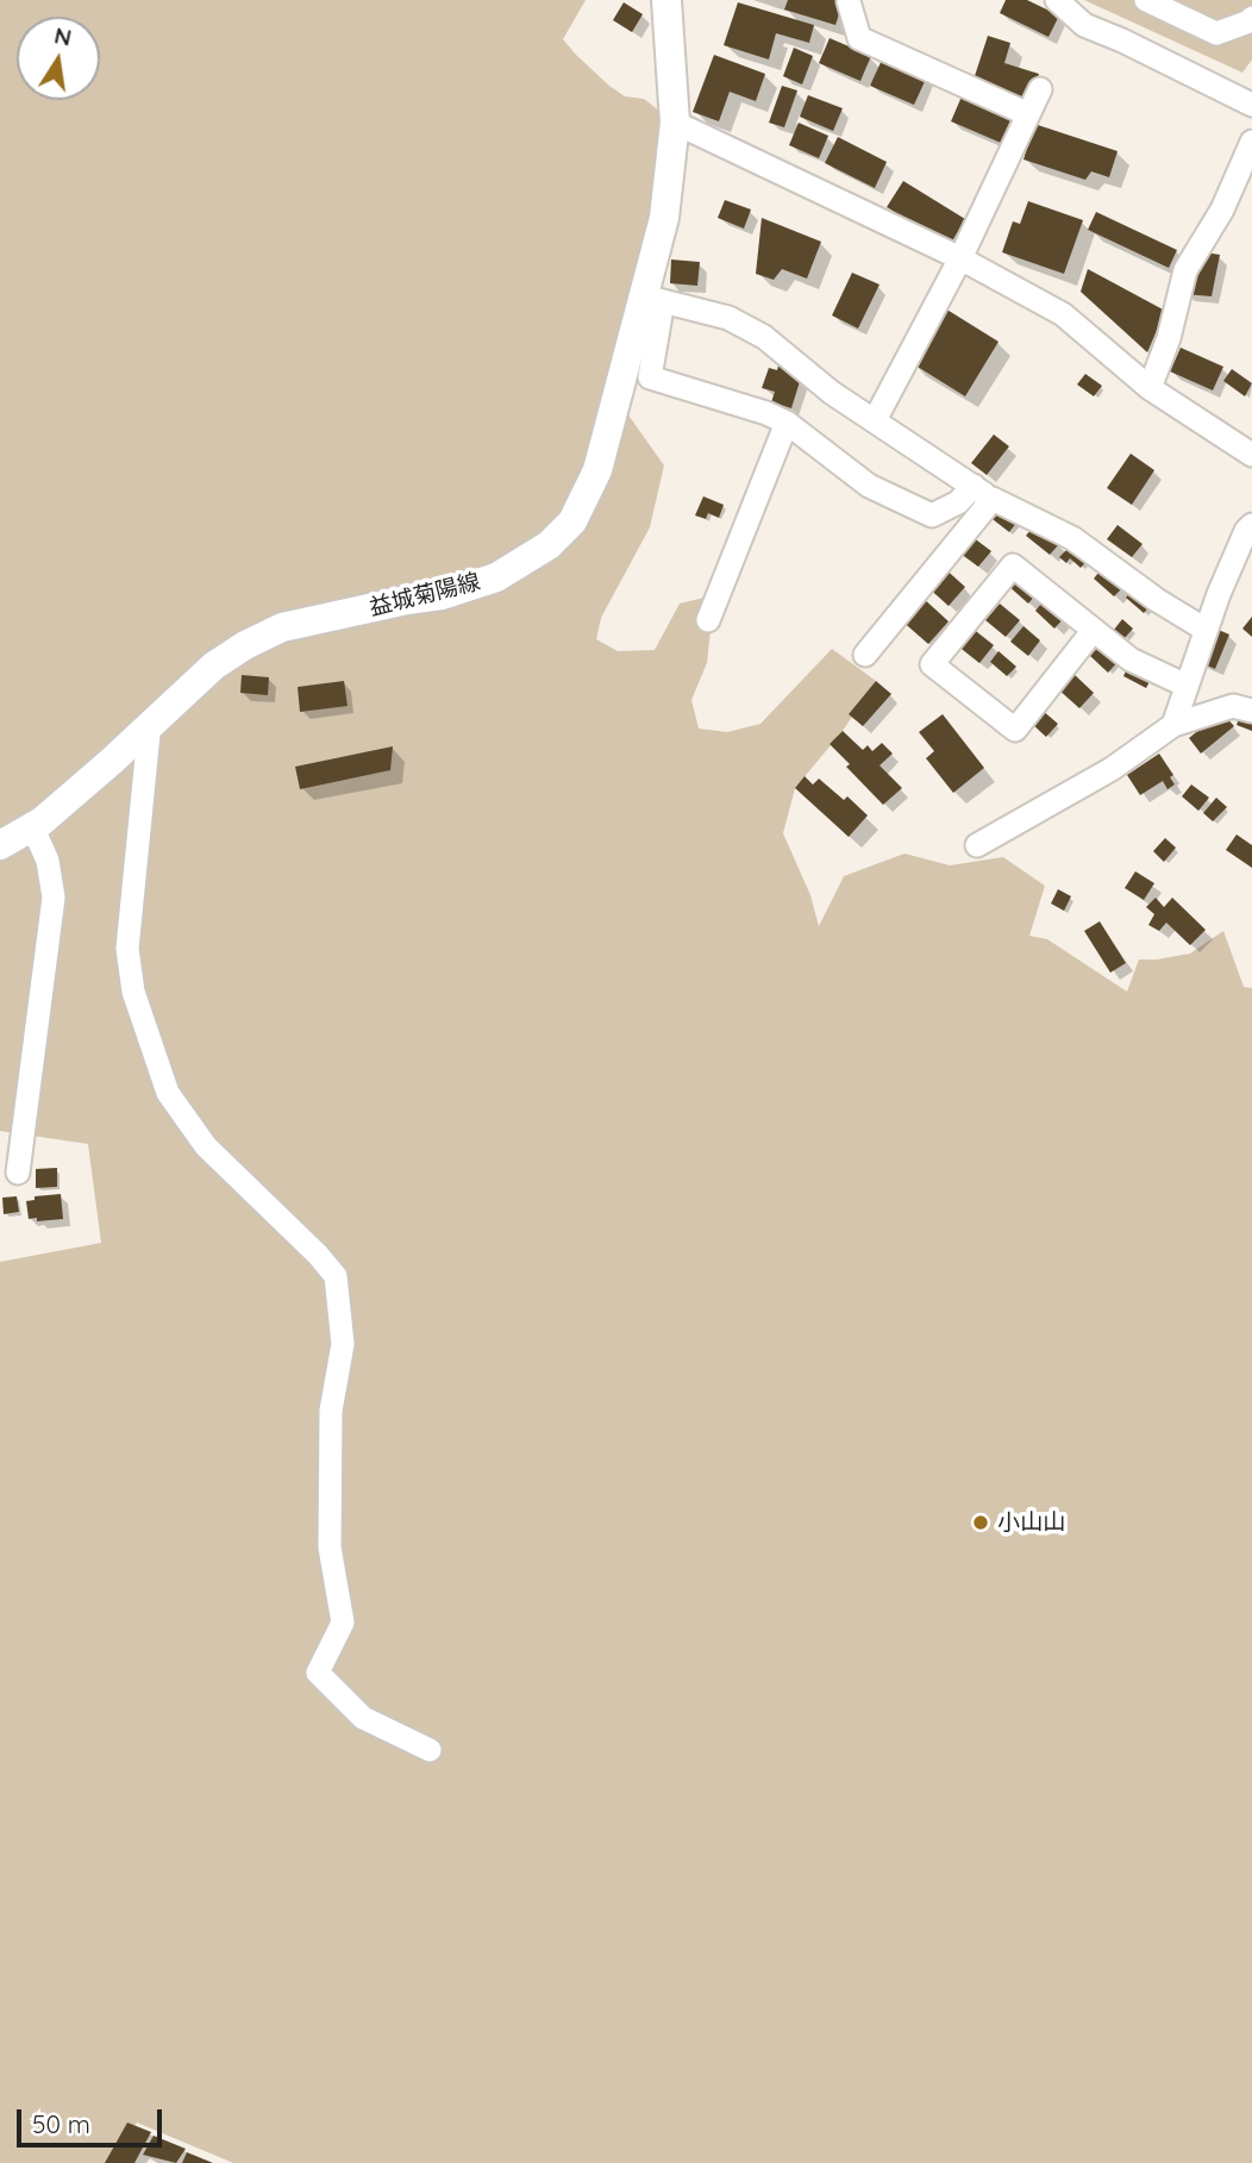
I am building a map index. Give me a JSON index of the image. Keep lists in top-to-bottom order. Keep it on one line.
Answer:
{"streets":{"main road":["益城菊陽線"]},"places":["小山山"],"scale_bar":"50 m","north":"top"}
